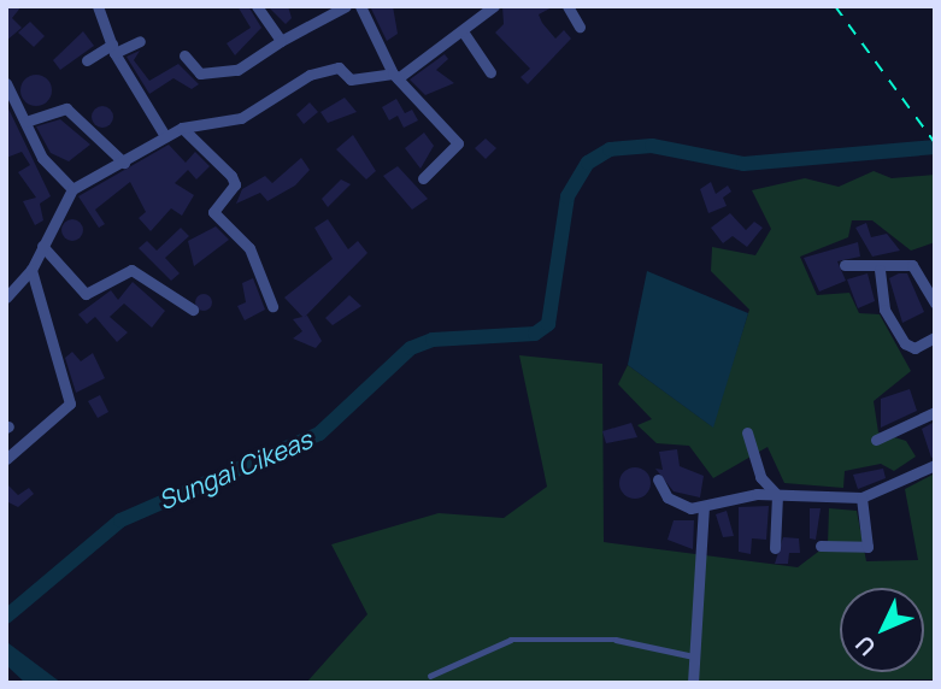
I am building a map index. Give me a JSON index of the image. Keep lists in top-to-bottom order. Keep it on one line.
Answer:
{"water":["Sungai Cikeas"],"north":"bottom left"}
